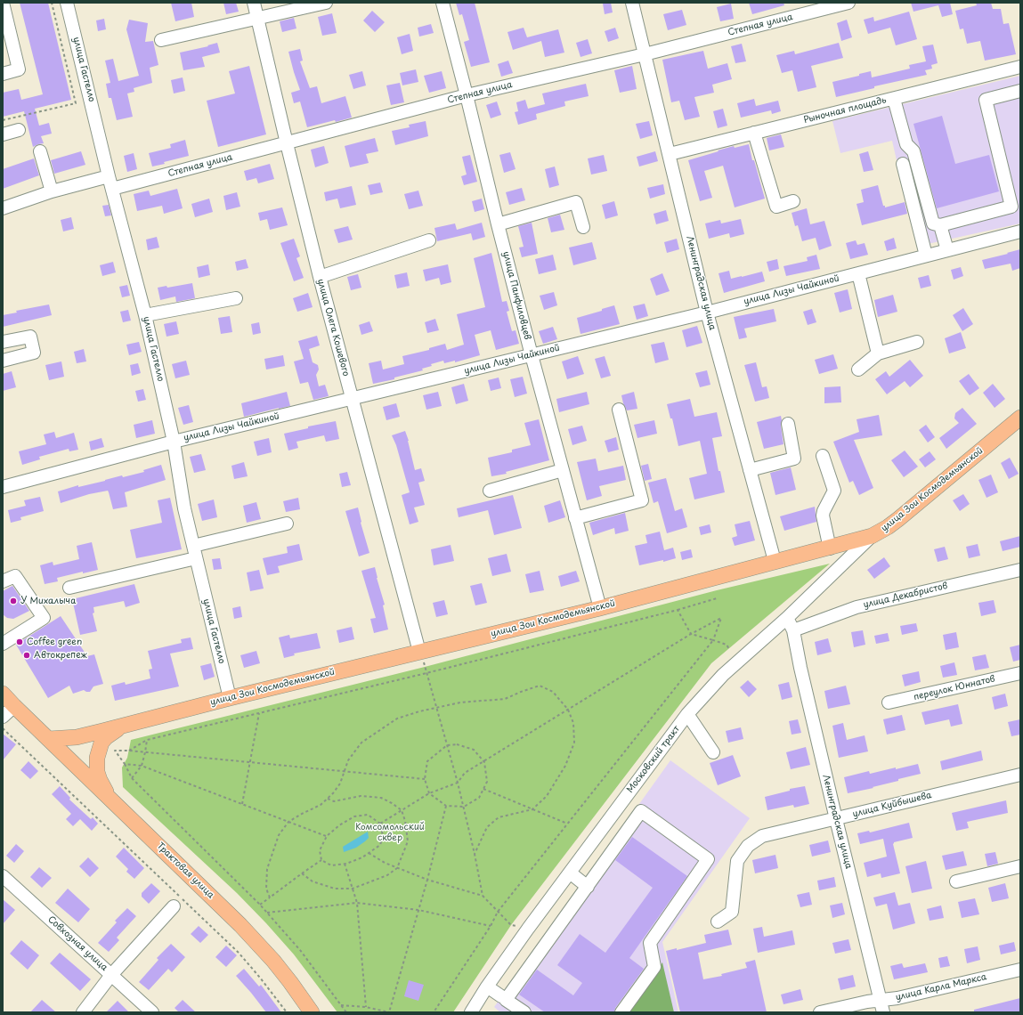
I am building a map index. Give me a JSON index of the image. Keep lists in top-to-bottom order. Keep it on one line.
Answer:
{"streets":{"main road":["улица Зои Космодемьянской","Трактовая улица"],"street":["Степная улица","улица Гастелло","Рыночная площадь","Ленинградская улица","улица Лизы Чайкиной","улица Панфиловцев","улица Олега Кошевого","улица Декабристов","переулок Юннатов","Московский тракт","улица Куйбышева","Совхозная улица","улица Карла Маркса"]},"crossings":[["Степная улица","улица Гастелло"],["Степная улица","Ленинградская улица"],["Степная улица","улица Панфиловцев"],["Степная улица","улица Олега Кошевого"],["улица Гастелло","улица Лизы Чайкиной"],["улица Гастелло","улица Зои Космодемьянской"],["Рыночная площадь","Ленинградская улица"],["Ленинградская улица","улица Лизы Чайкиной"],["Ленинградская улица","улица Зои Космодемьянской"],["Ленинградская улица","улица Декабристов"],["Ленинградская улица","Московский тракт"],["Ленинградская улица","улица Куйбышева"],["Ленинградская улица","улица Карла Маркса"],["улица Лизы Чайкиной","улица Панфиловцев"],["улица Лизы Чайкиной","улица Олега Кошевого"],["улица Панфиловцев","улица Зои Космодемьянской"],["улица Олега Кошевого","улица Зои Космодемьянской"],["улица Зои Космодемьянской","Московский тракт"],["улица Зои Космодемьянской","Трактовая улица"]],"parks":["Комсомольский сквер"],"places":["У Михалыча","Coffee green","Автокрепеж"]}
